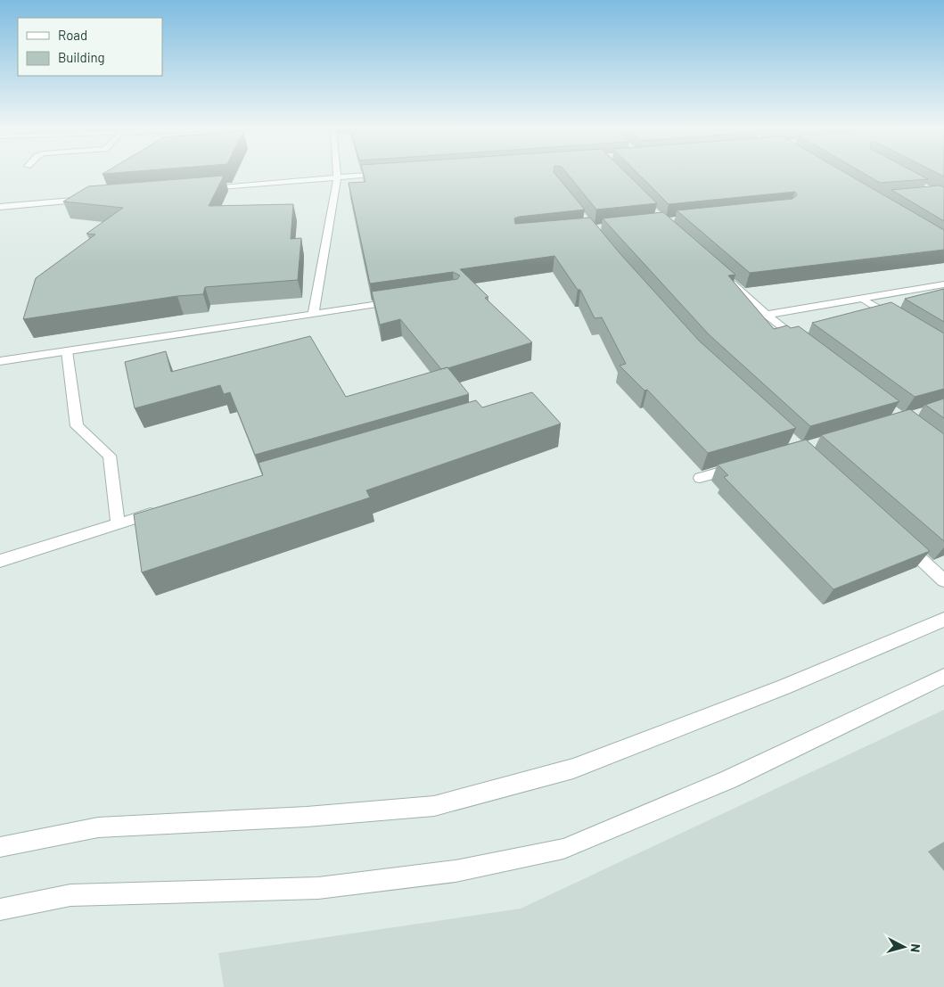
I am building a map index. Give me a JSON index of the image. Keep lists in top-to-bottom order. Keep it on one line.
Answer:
{"legend":["Road","Building"],"north":"right"}
